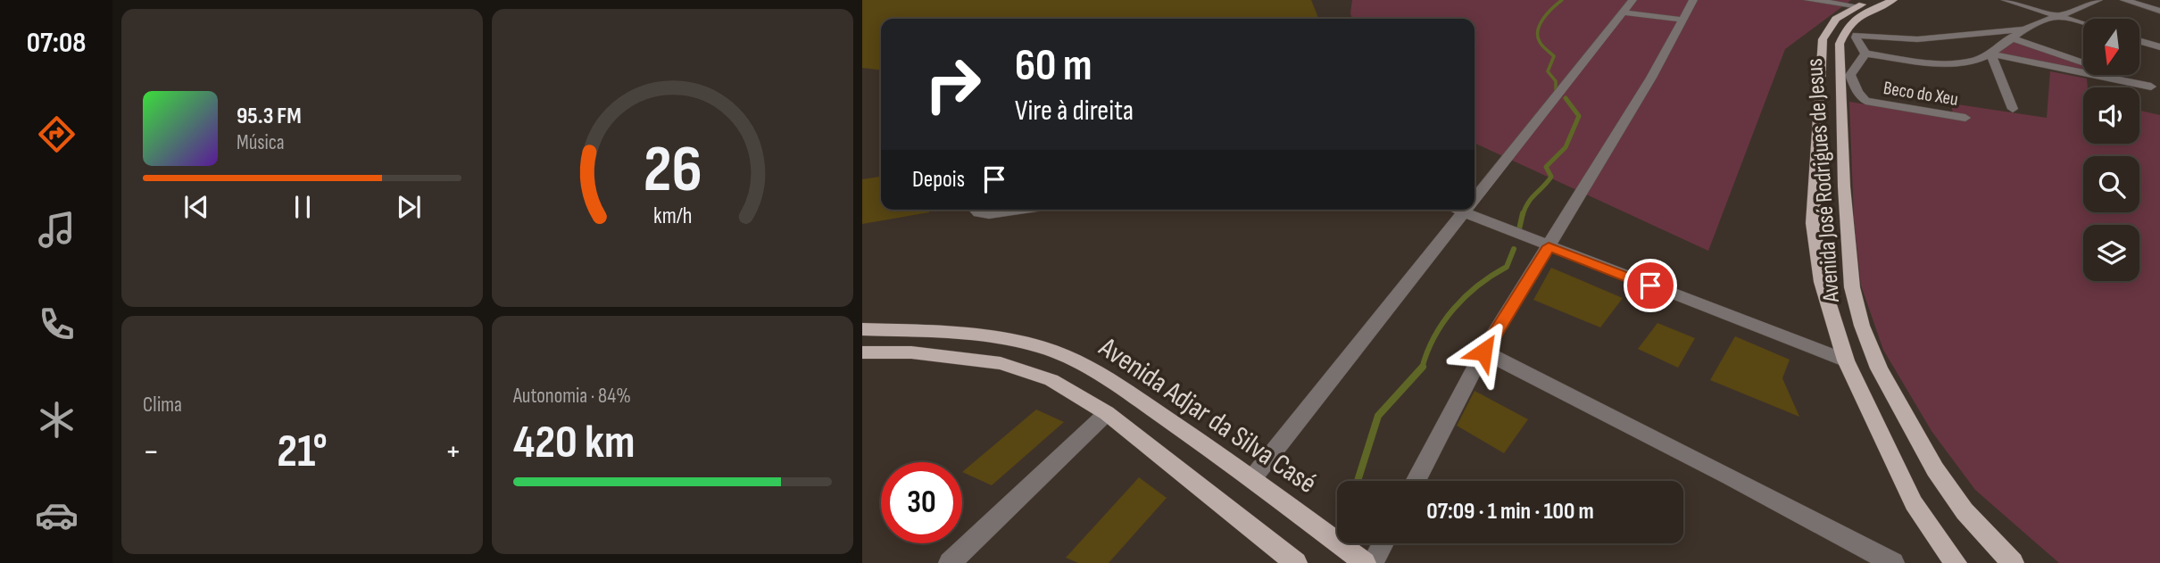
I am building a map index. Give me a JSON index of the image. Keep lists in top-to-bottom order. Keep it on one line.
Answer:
{"streets":{"main road":["Avenida José Rodrigues de Jesus","Avenida Adjar da Silva Casé"],"street":["Beco do Xeu"]},"crossings":[["Beco do Xeu","Avenida José Rodrigues de Jesus"]],"north":"bottom","page":{"tabs":"07:08","turn":["60 m","Vire à direita"],"song":["95.3 FM","Música"],"then":"Depois","tile":["Clima",["Autonomia · 84%","420 km"]],"heat":["−","21°","+"],"limit":"30","trip":"07:09 · 1 min · 100 m","gauge":["26","km/h"]}}
